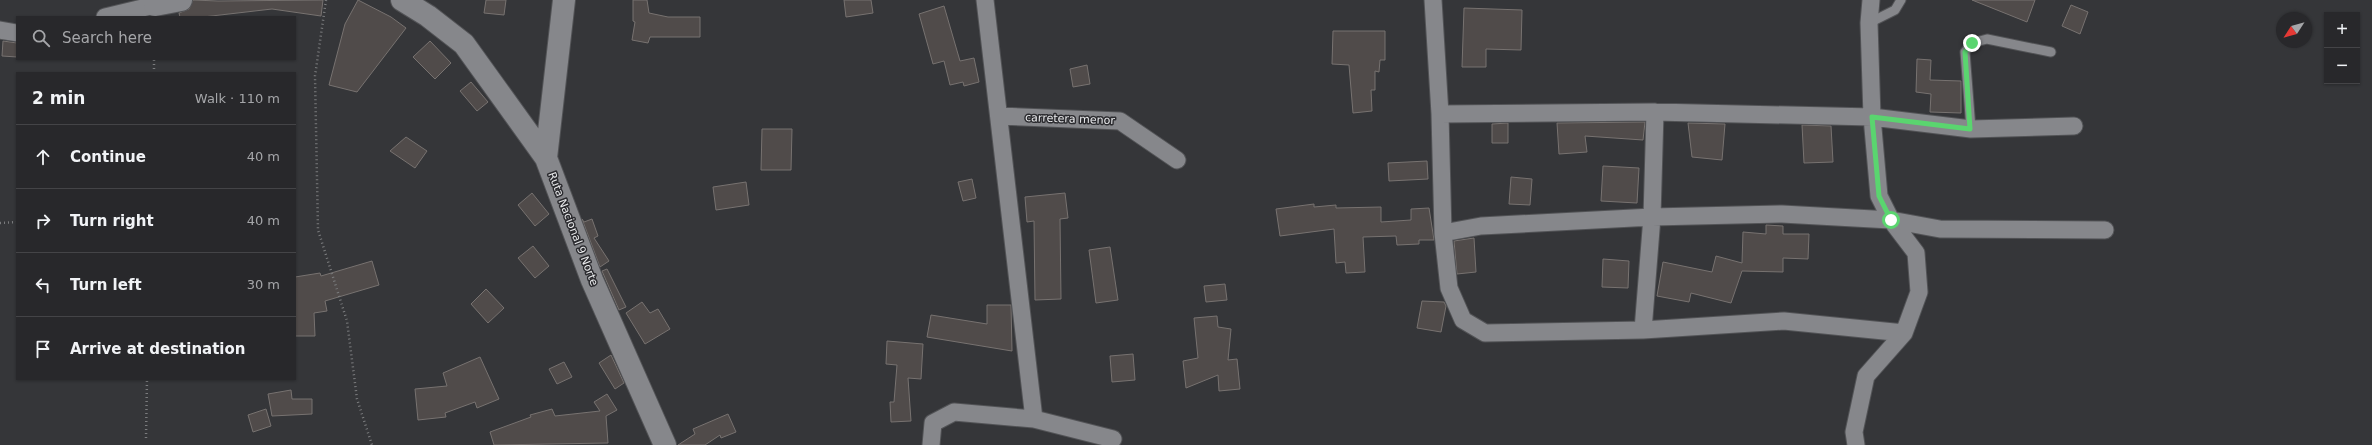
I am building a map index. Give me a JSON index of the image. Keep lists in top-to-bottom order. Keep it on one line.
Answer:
{"streets":{"street":["carretera menor","Ruta Nacional 9 Norte"]},"north":"bottom left","page":{"map_buttons":["+","−"],"search":"Search here","heading":["2 min","Walk · 110 m"],"list":[["Continue","40 m"],["Turn right","40 m"],["Turn left","30 m"],"Arrive at destination"]}}
